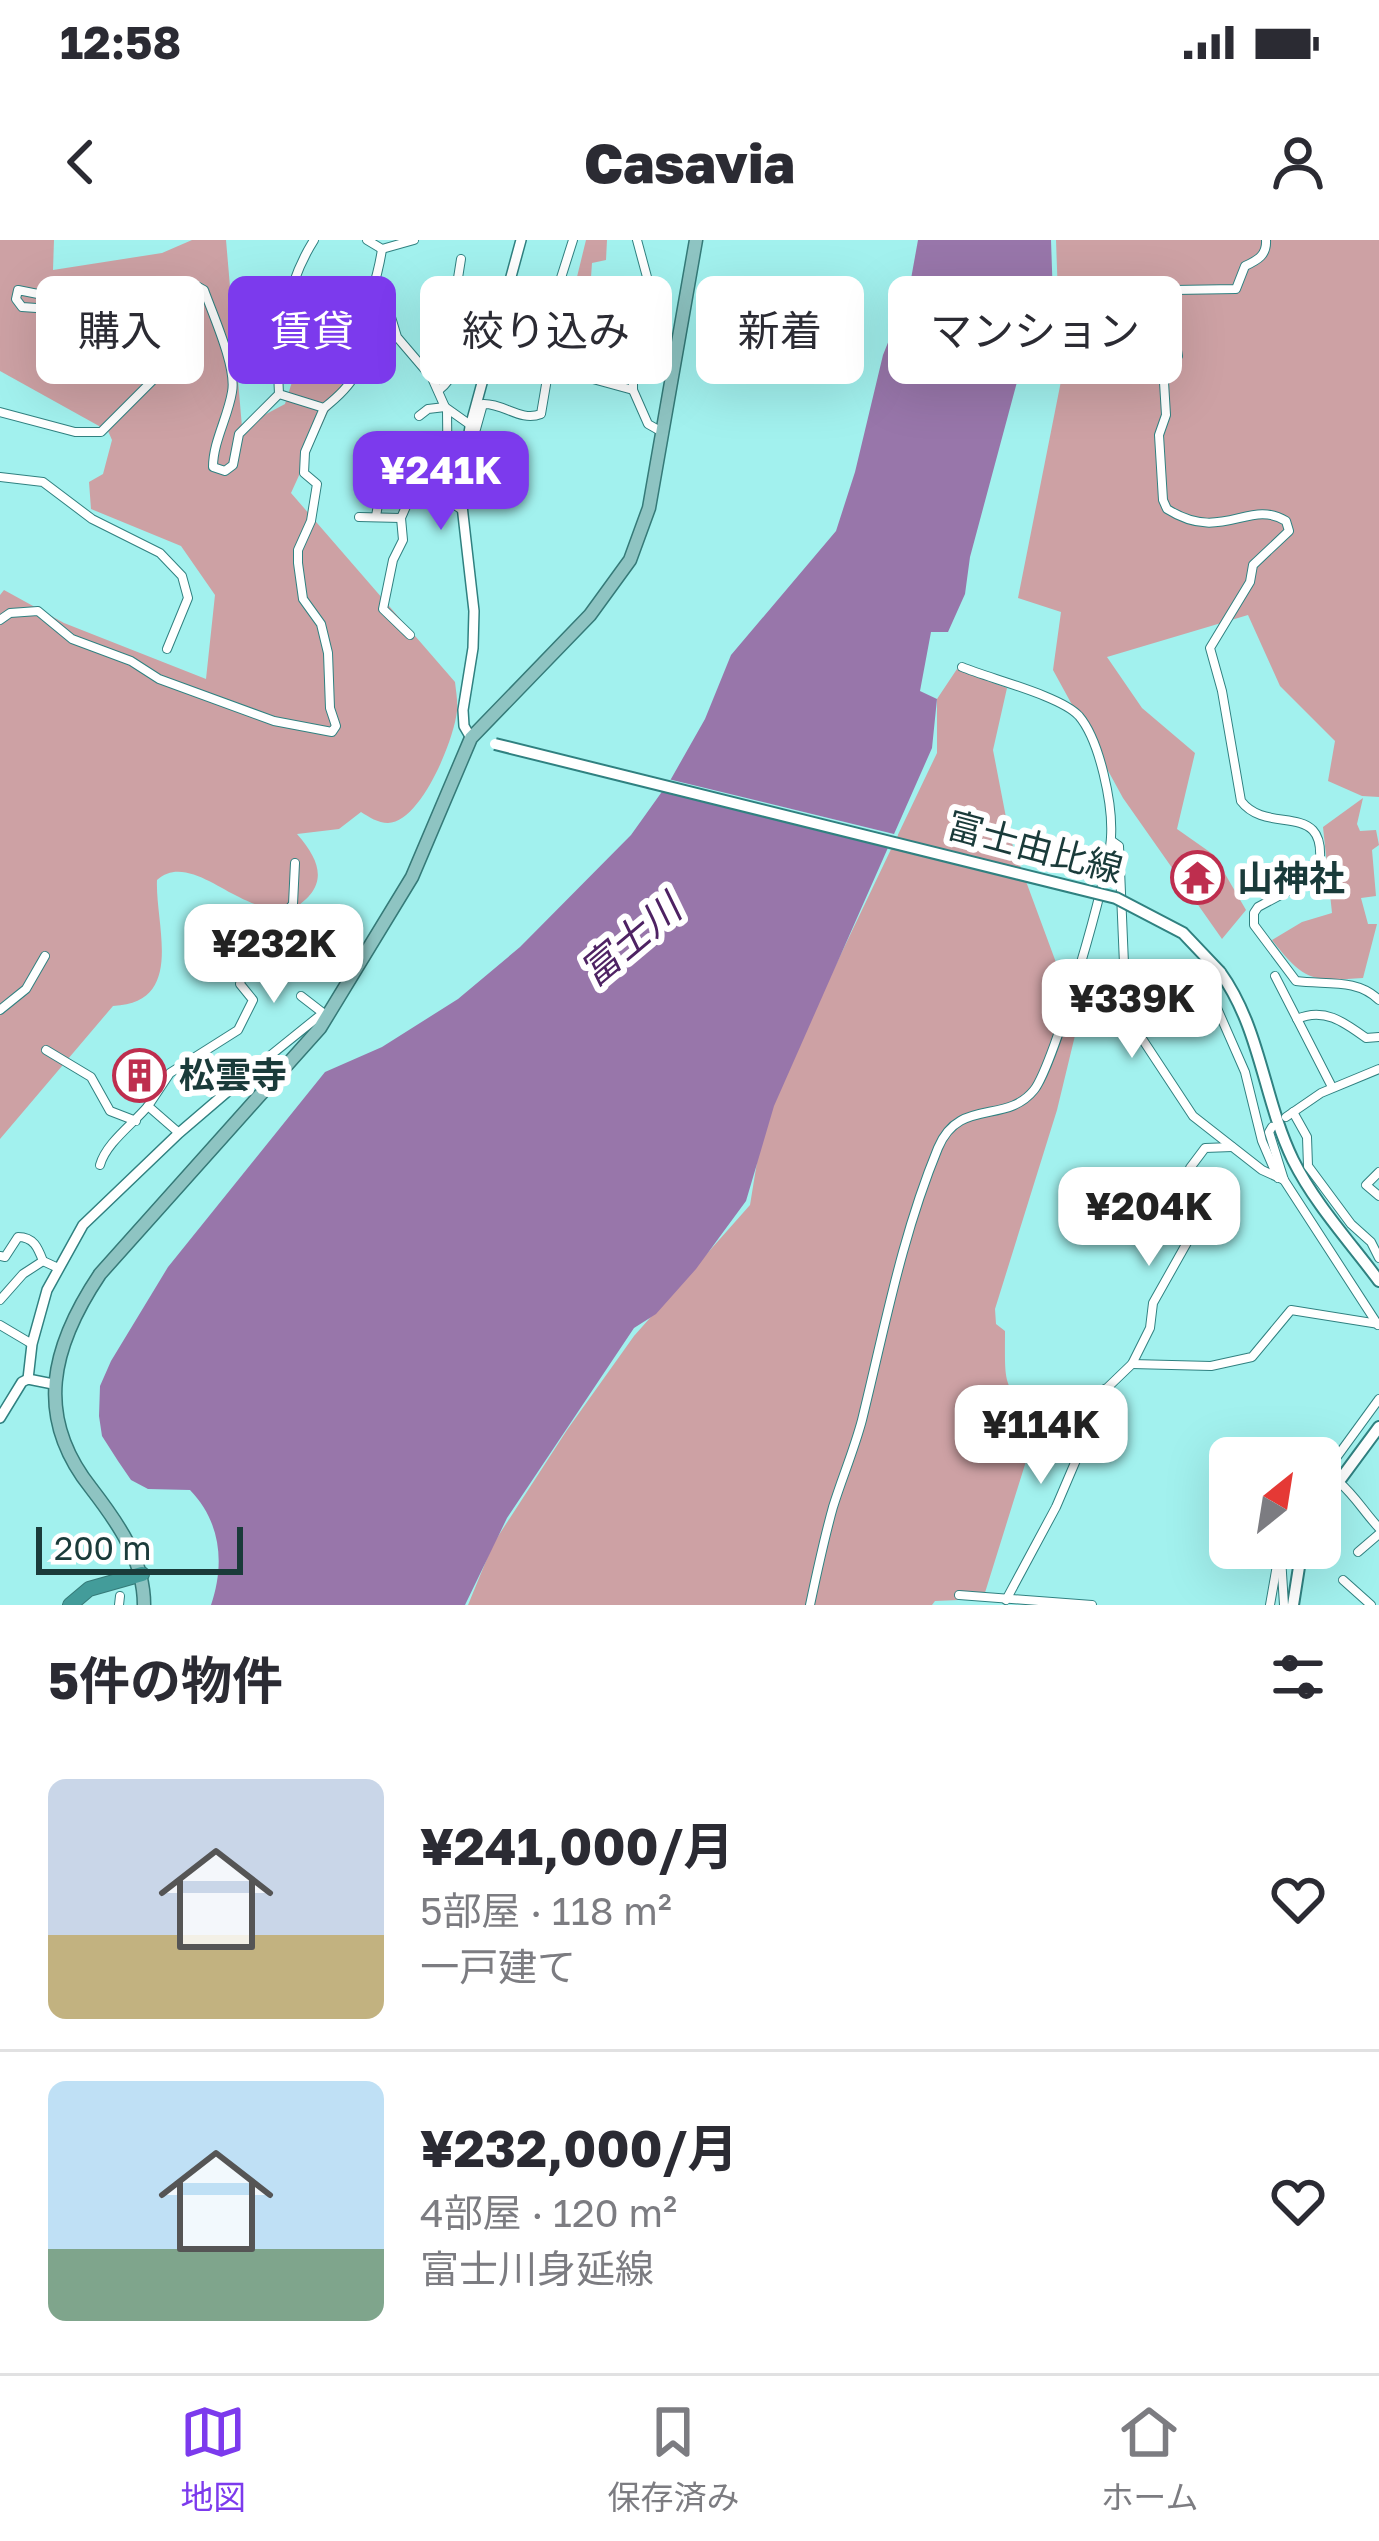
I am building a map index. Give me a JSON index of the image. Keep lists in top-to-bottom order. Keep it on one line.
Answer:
{"streets":{"main road":["富士由比線"]},"water":["富士川"],"places":{"temple":["山神社"],"building":["松雲寺"]},"scale_bar":"200 m","north":"top right","page":{"status":"12:58","header":"Casavia","chip":["購入","賃貸","絞り込み","新着","マンション"],"price":["¥241K","¥232K","¥339K","¥204K","¥114K"],"scale":"200 m","heading":"5件の物件","list":[{"name":"¥241,000/月","note":"5部屋 · 118 m² · 一戸建て"},{"name":"¥232,000/月","note":"4部屋 · 120 m² · 富士川身延線"}],"tabs":["地図","保存済み","ホーム"]}}
